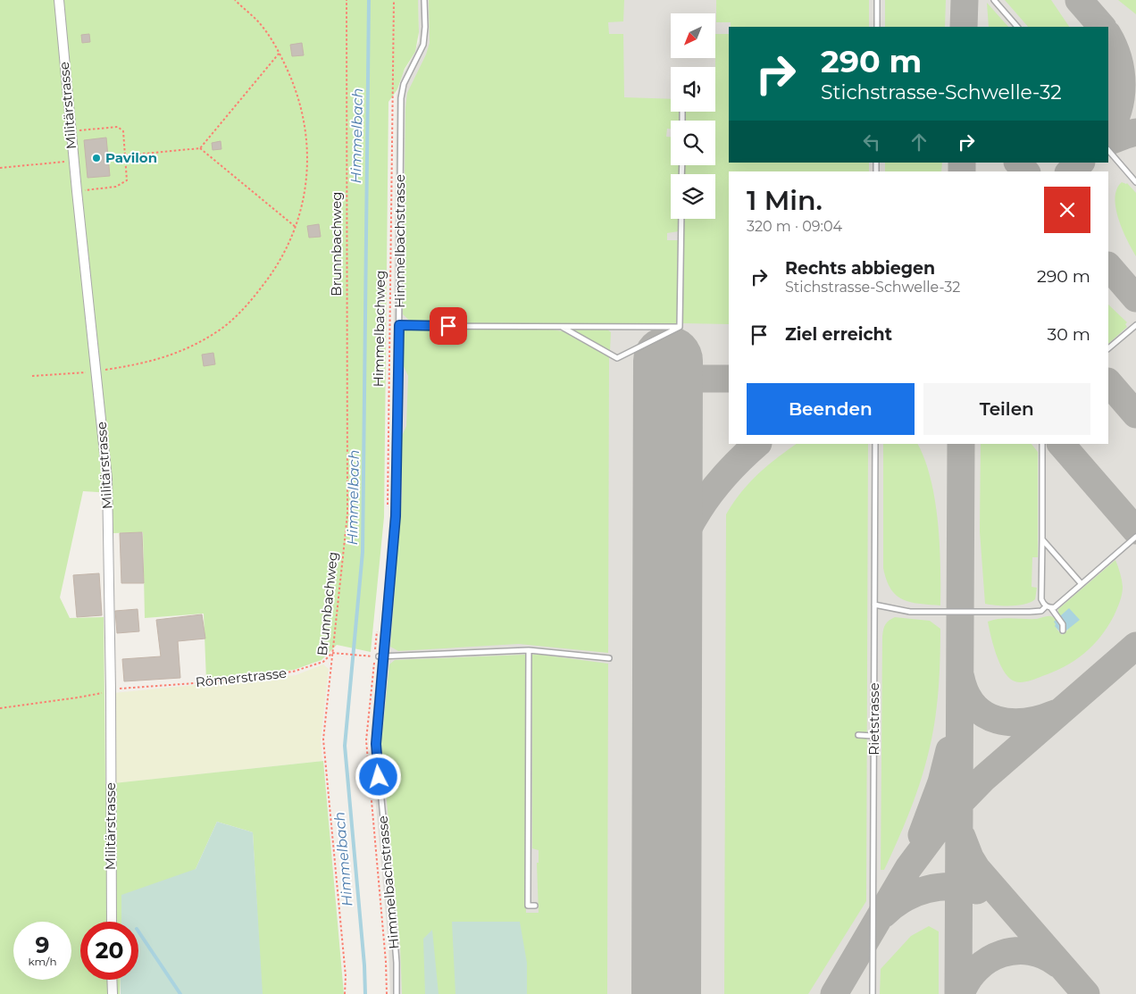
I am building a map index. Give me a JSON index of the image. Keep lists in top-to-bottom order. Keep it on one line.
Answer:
{"streets":{"street":["Militärstrasse"],"lane":["Himmelbachstrasse","Rietstrasse"],"path":["Brunnbachweg","Himmelbachweg","Römerstrasse"]},"crossings":[["Militärstrasse","Römerstrasse"],["Brunnbachweg","Römerstrasse"]],"water":["Himmelbach"],"places":["Pavilon"],"north":"bottom left","page":{"turn":["290 m","Stichstrasse-Schwelle-32"],"heading":["1 Min.","320 m · 09:04"],"list":[{"name":"Rechts abbiegen","note":"Stichstrasse-Schwelle-32","value":"290 m"},{"name":"Ziel erreicht","value":"30 m"}],"buttons":["Beenden","Teilen"],"speed":"9 km/h","limit":"20"}}
